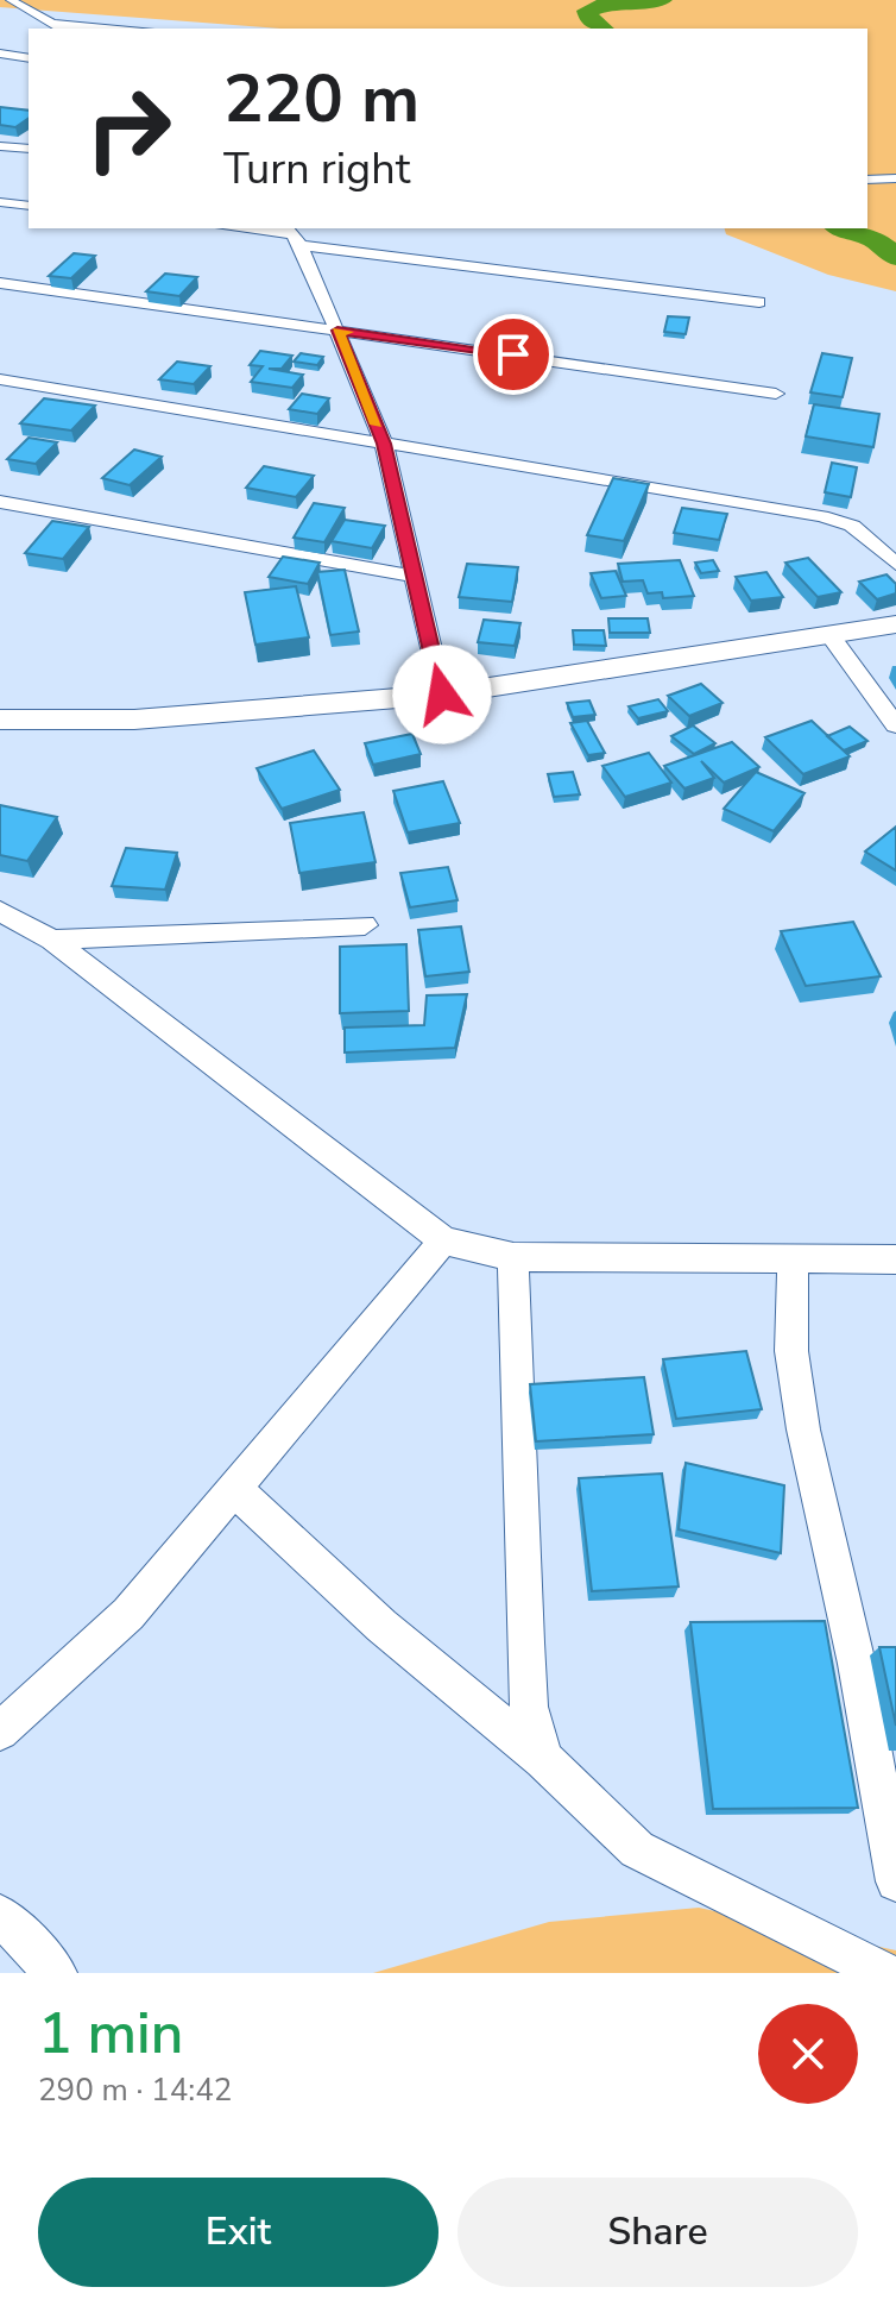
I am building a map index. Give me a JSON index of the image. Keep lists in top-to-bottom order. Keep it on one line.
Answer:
{"page":{"turn":["220 m","Turn right"],"heading":["1 min","290 m · 14:42"],"buttons":["Exit","Share"]}}
